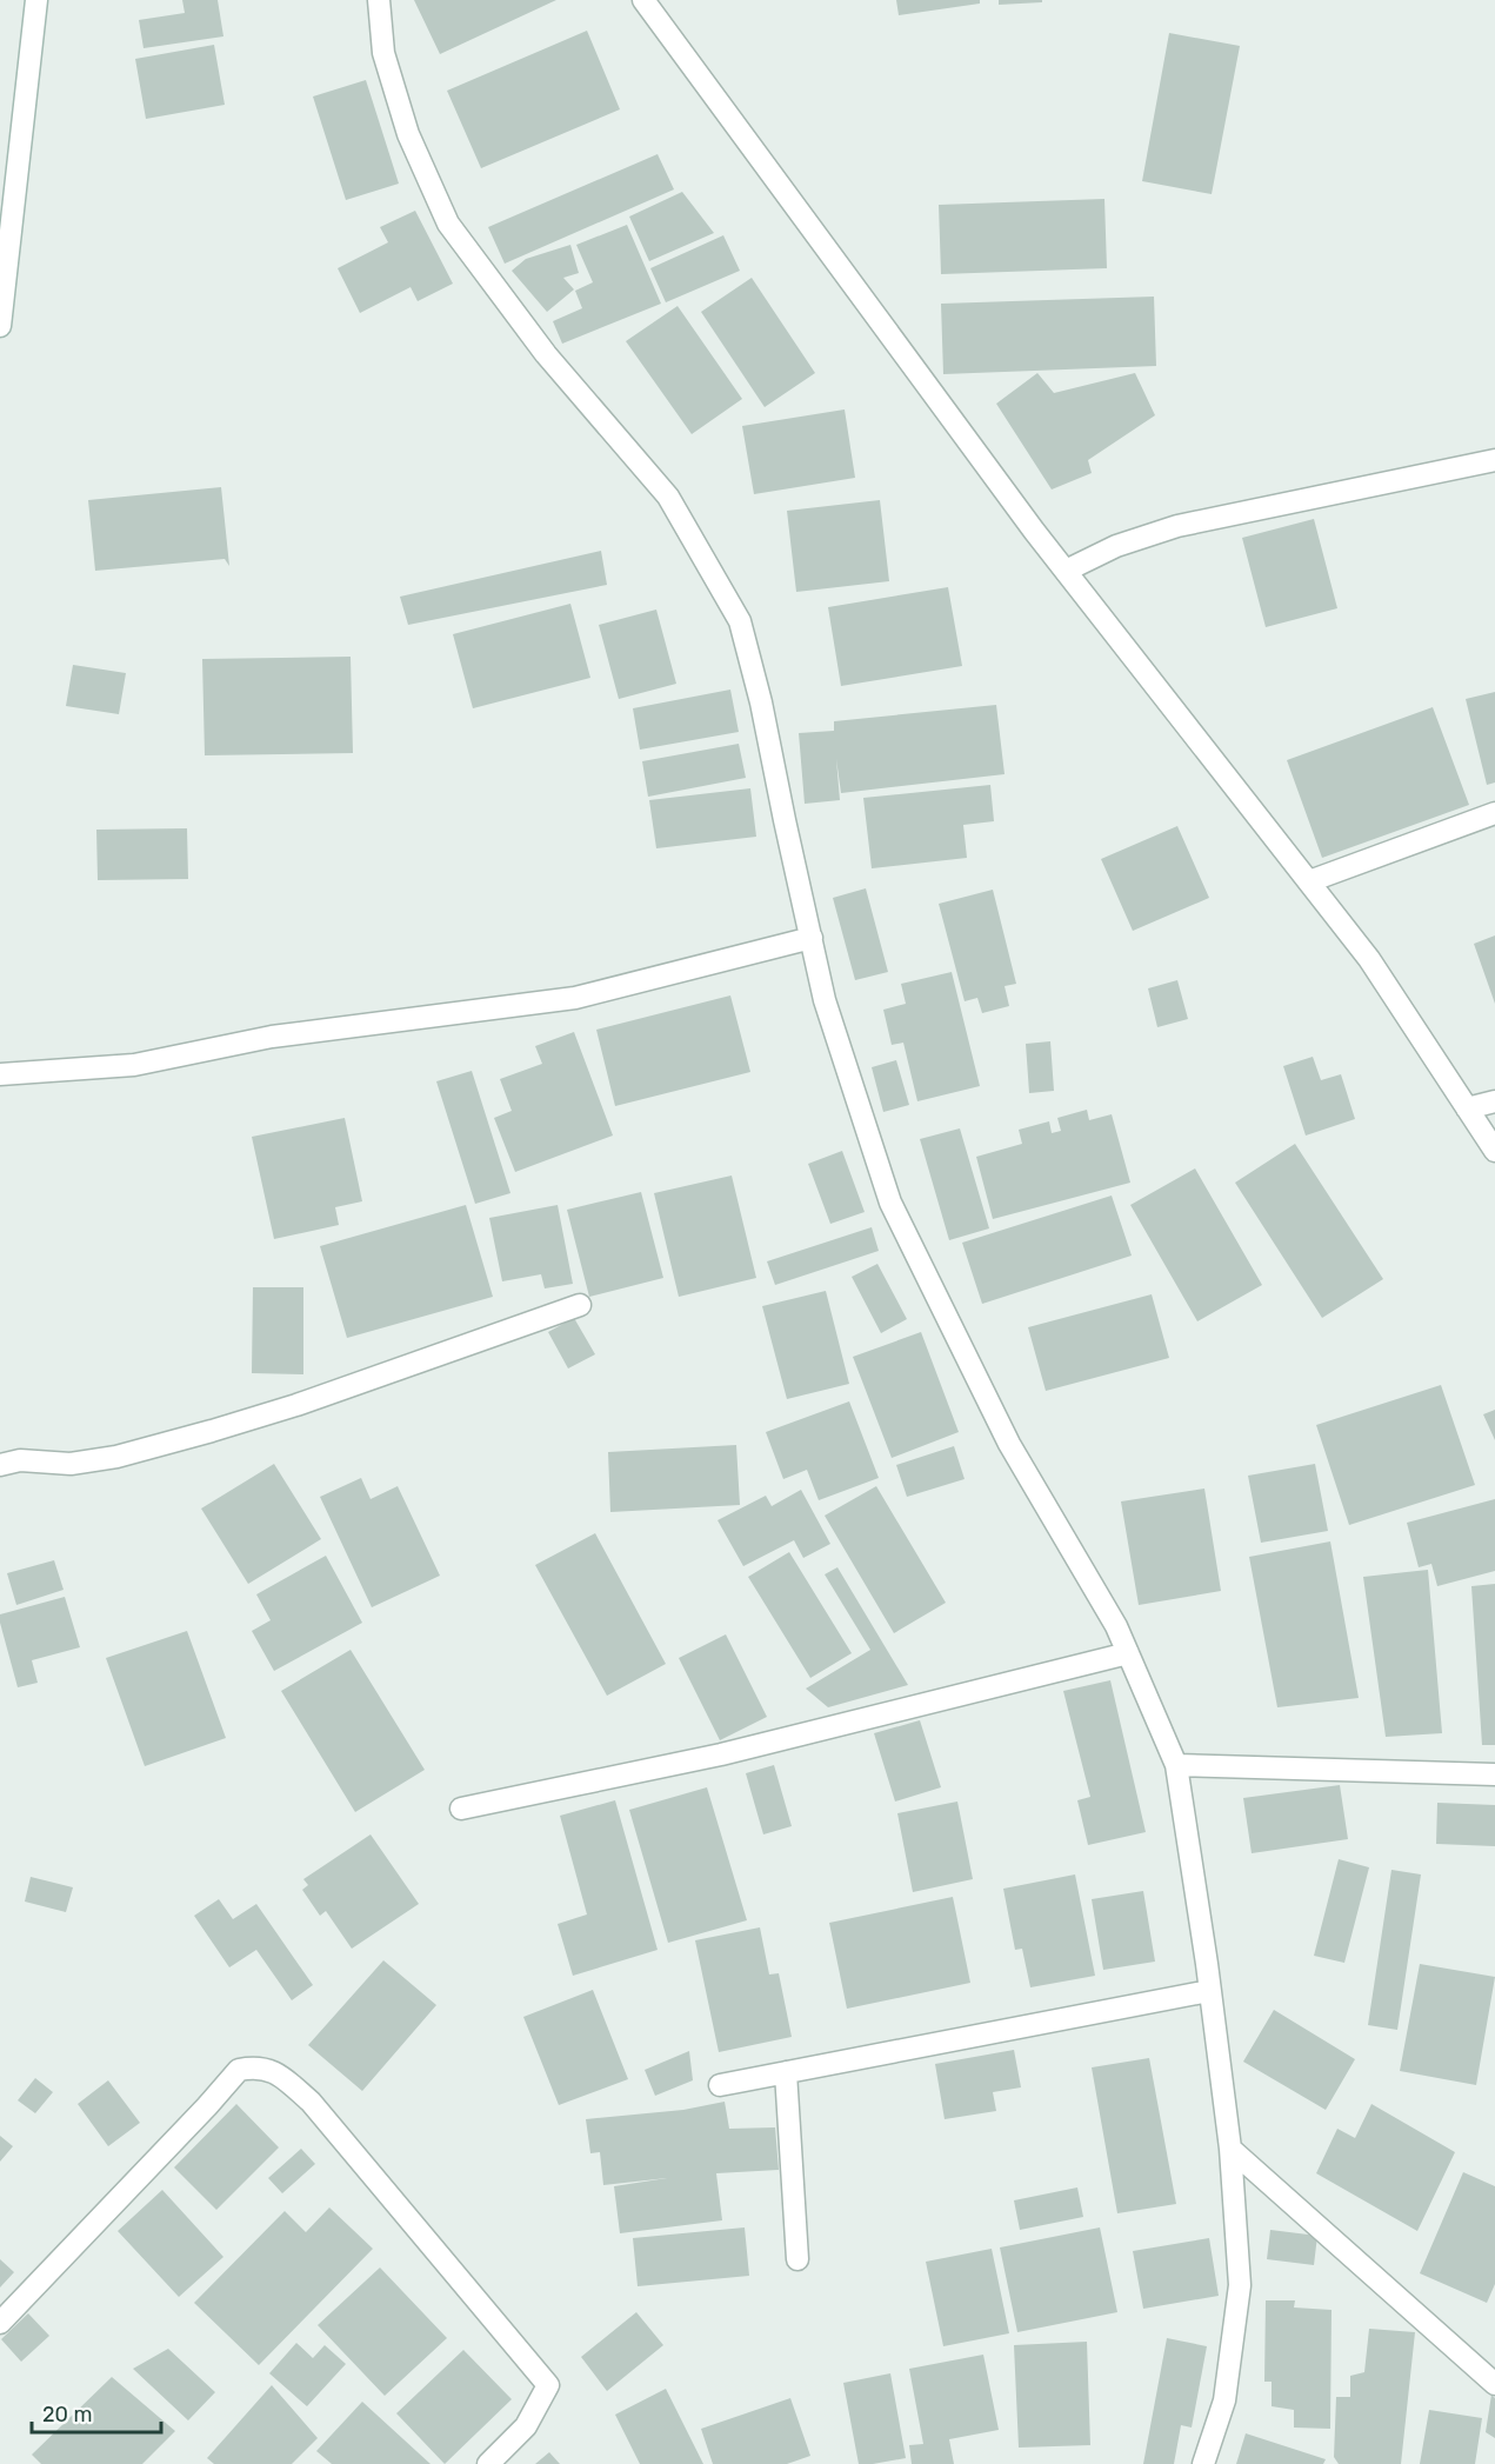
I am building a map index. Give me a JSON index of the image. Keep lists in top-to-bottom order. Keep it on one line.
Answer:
{"scale_bar":"20 m"}
